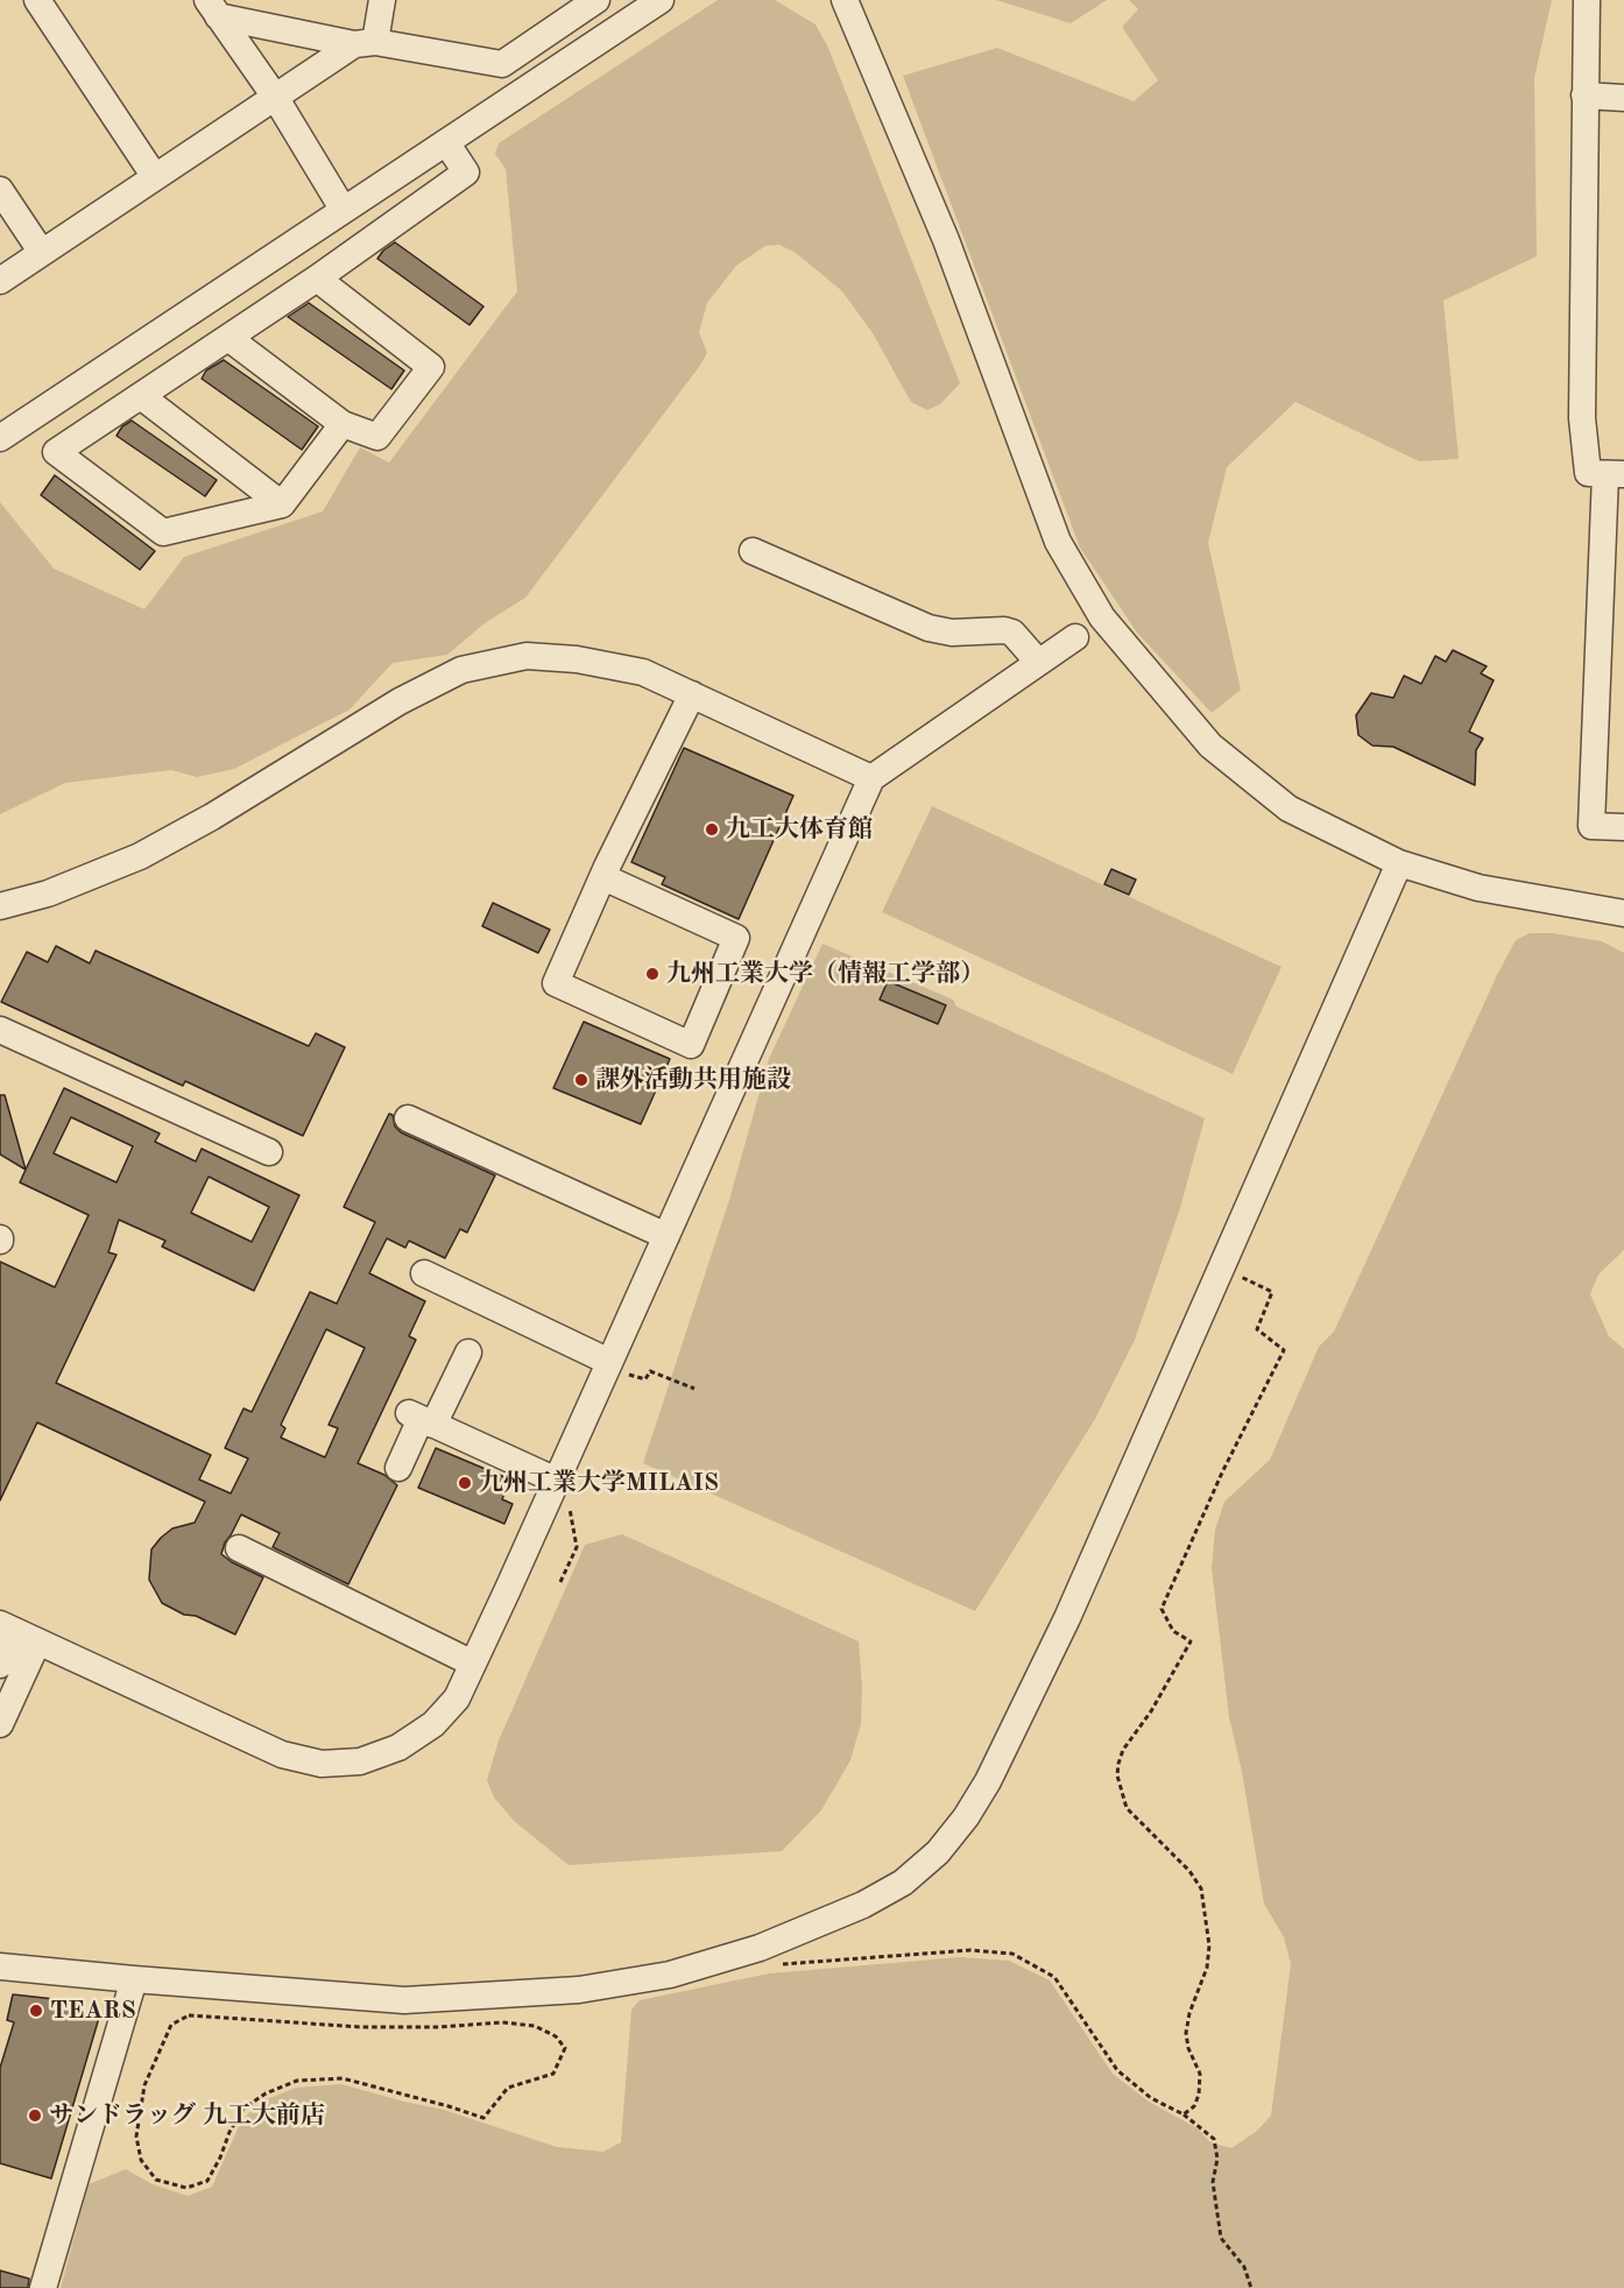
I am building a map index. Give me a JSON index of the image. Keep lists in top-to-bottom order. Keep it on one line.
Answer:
{"places":["九工大体育館","九州工業大学（情報工学部）","課外活動共用施設","九州工業大学MILAIS","TEARS","サンドラッグ 九工大前店"]}
